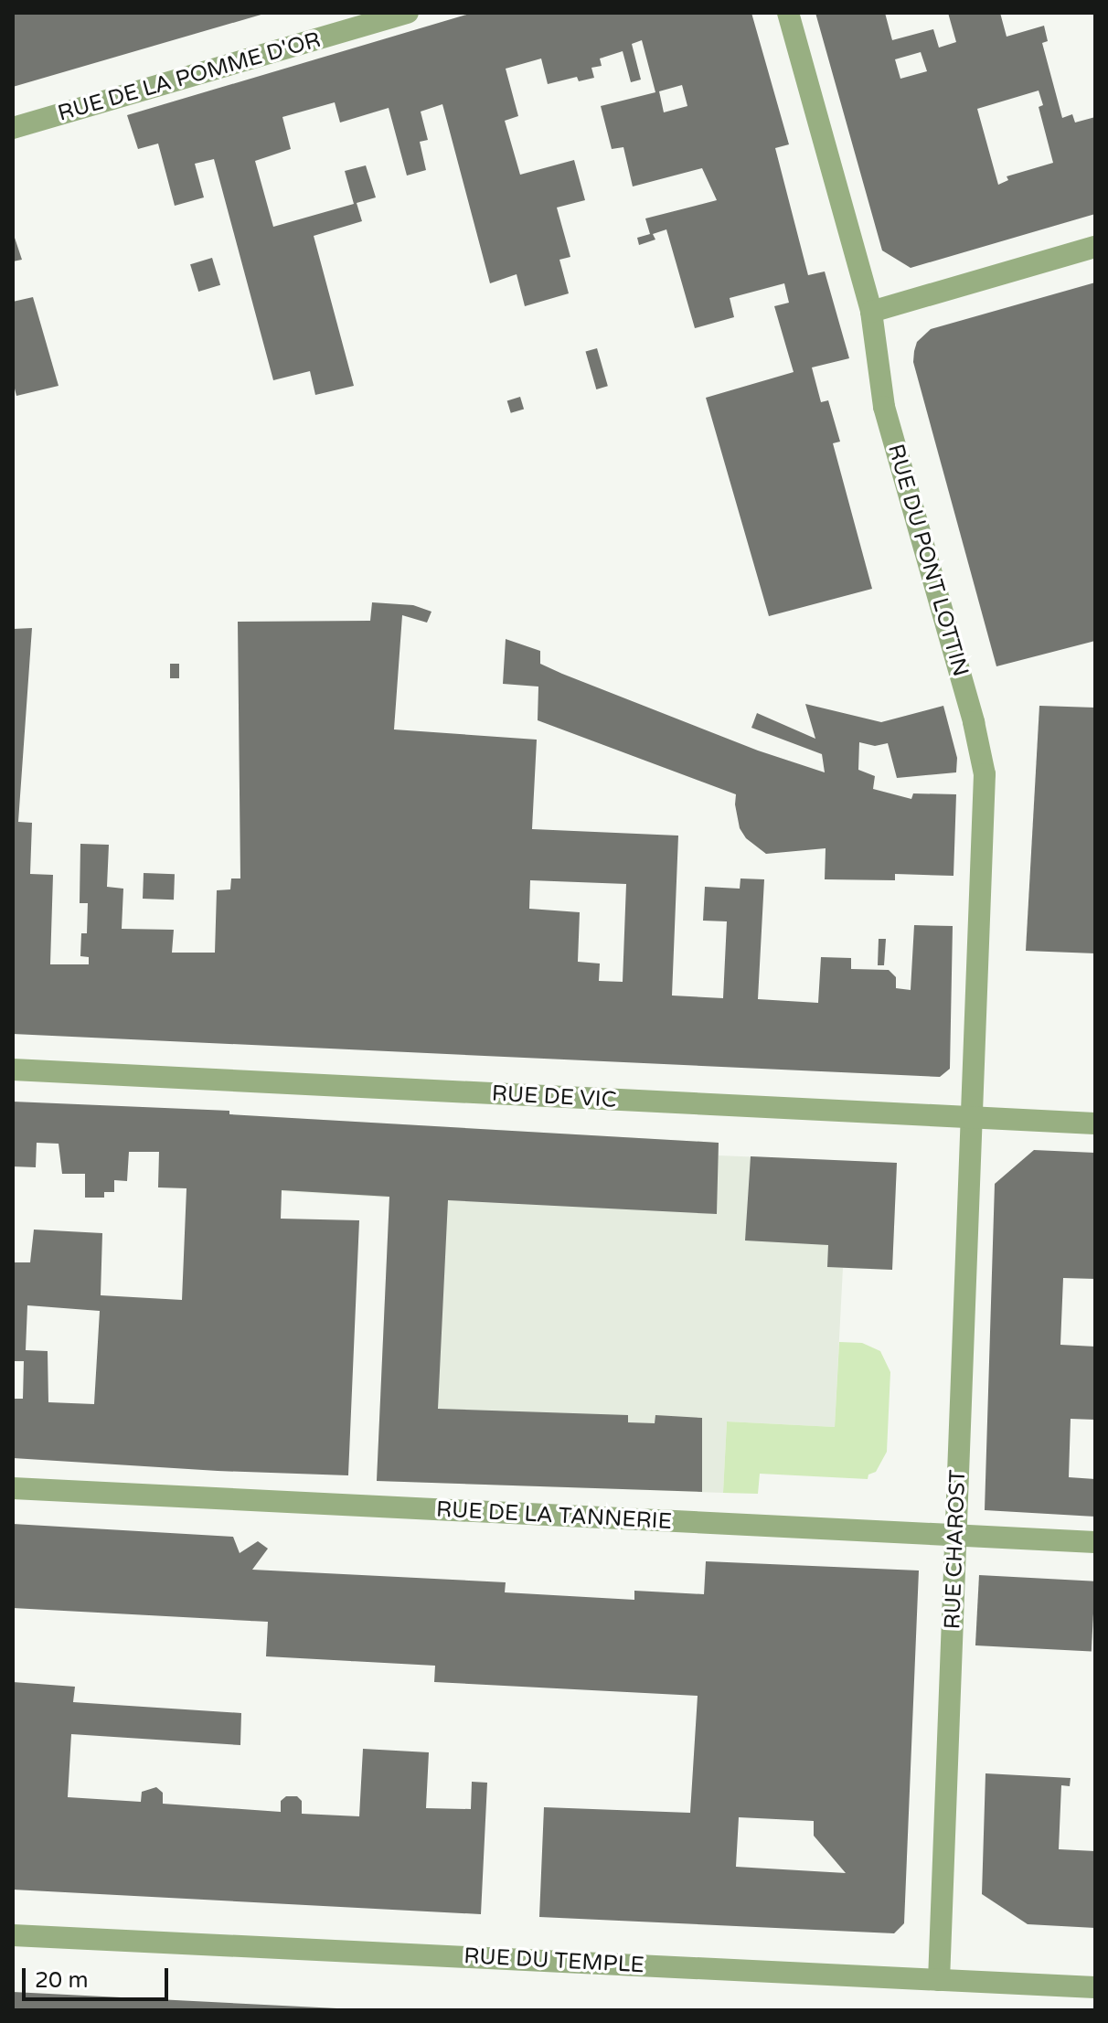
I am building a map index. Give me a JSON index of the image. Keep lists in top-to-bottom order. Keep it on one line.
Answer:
{"streets":{"street":["RUE DE LA POMME D'OR","RUE DU PONT LOTTIN","RUE DE VIC","RUE DE LA TANNERIE","RUE CHAROST","RUE DU TEMPLE"]},"crossings":[["RUE DU PONT LOTTIN","RUE DE VIC"],["RUE DU PONT LOTTIN","RUE CHAROST"],["RUE DE VIC","RUE CHAROST"],["RUE DE LA TANNERIE","RUE CHAROST"],["RUE CHAROST","RUE DU TEMPLE"]],"scale_bar":"20 m"}
